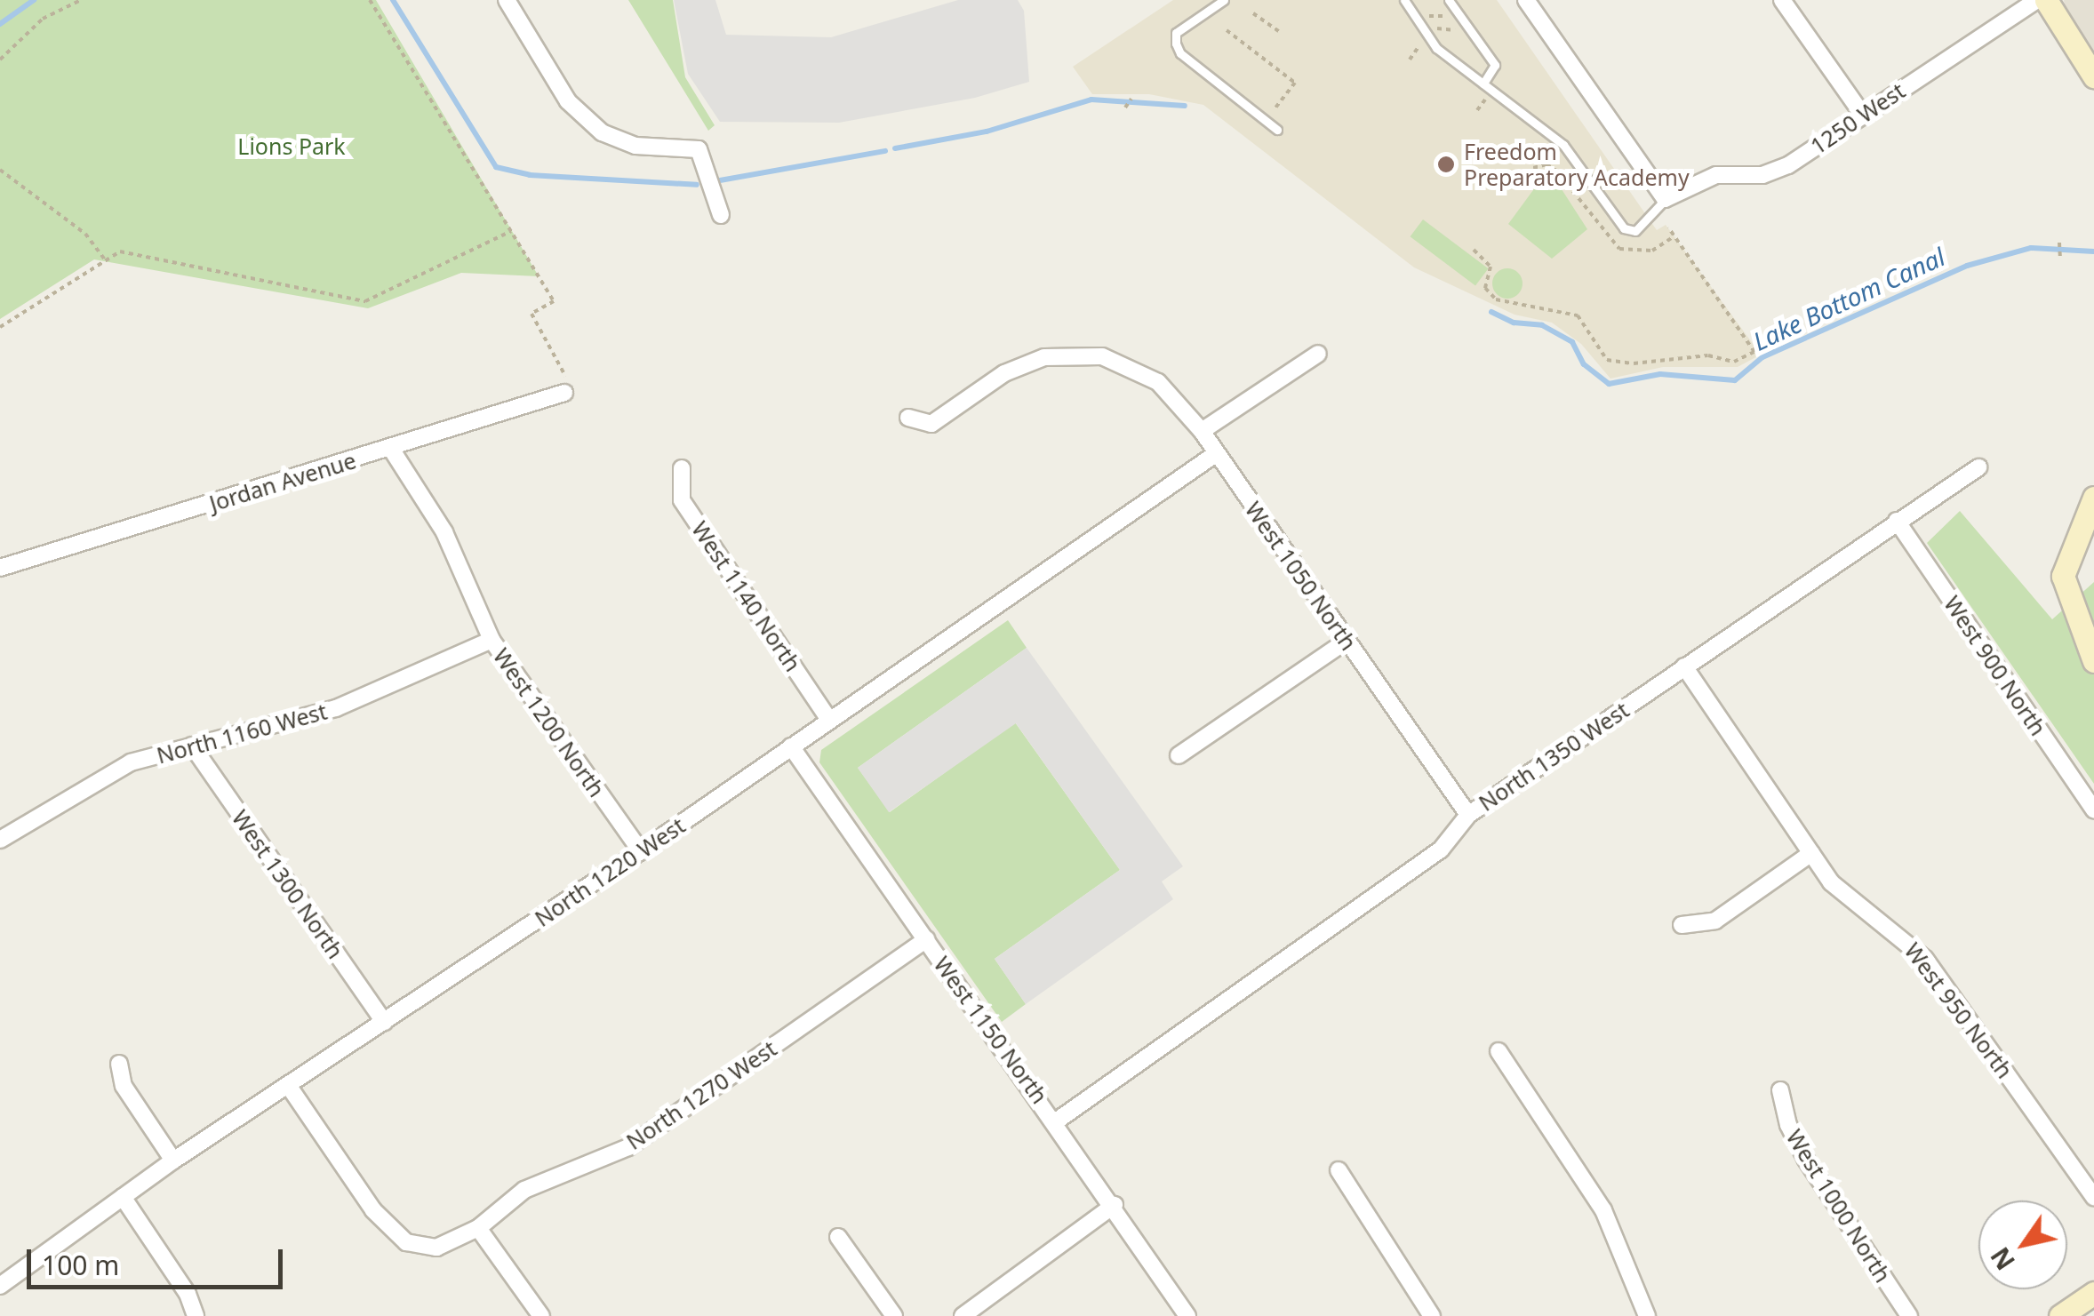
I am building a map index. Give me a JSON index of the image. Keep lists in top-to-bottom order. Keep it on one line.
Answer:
{"streets":{"street":["1250 West","Jordan Avenue","West 1050 North","West 1140 North","West 900 North","West 1200 North","North 1160 West","North 1350 West","North 1220 West","West 1300 North","West 950 North","West 1150 North","North 1270 West","West 1000 North"]},"crossings":[["Jordan Avenue","West 1200 North"],["West 1050 North","North 1350 West"],["West 1050 North","North 1220 West"],["West 1140 North","North 1220 West"],["West 900 North","North 1350 West"],["West 1200 North","North 1160 West"],["West 1200 North","North 1220 West"],["North 1160 West","West 1300 North"],["North 1350 West","West 950 North"],["North 1350 West","West 1150 North"],["North 1220 West","West 1300 North"],["North 1220 West","West 1150 North"],["North 1220 West","North 1270 West"],["West 1150 North","North 1270 West"]],"water":["Lake Bottom Canal"],"parks":["Lions Park"],"places":["Freedom Preparatory Academy"],"scale_bar":"100 m","north":"bottom left"}
